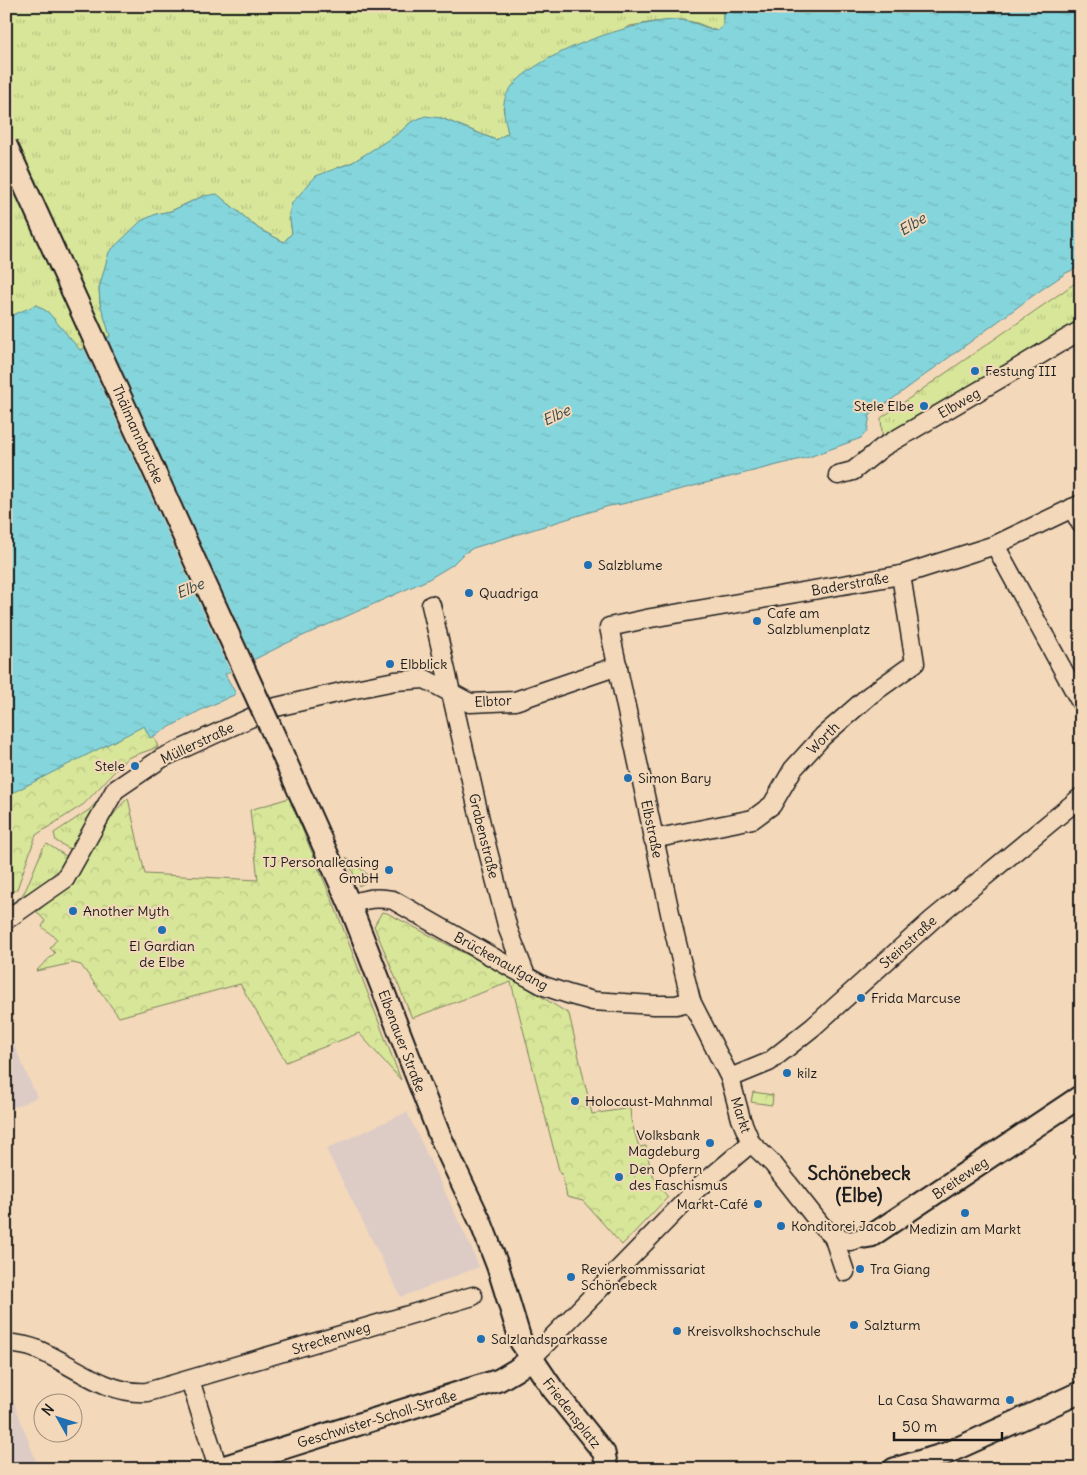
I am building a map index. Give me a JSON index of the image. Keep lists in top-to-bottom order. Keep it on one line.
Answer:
{"streets":{"street":["Elbweg","Thälmannbrücke","Baderstraße","Elbtor","Worth","Müllerstraße","Elbstraße","Grabenstraße","Steinstraße","Brückenaufgang","Elbenauer Straße","Markt","Breiteweg","Streckenweg","Friedensplatz","Geschwister-Scholl-Straße"]},"crossings":[["Thälmannbrücke","Elbenauer Straße"],["Baderstraße","Worth"],["Baderstraße","Elbstraße"],["Elbtor","Müllerstraße"],["Elbtor","Elbstraße"],["Elbtor","Grabenstraße"],["Worth","Elbstraße"],["Müllerstraße","Grabenstraße"],["Elbstraße","Brückenaufgang"],["Elbstraße","Markt"],["Grabenstraße","Brückenaufgang"],["Steinstraße","Markt"],["Brückenaufgang","Elbenauer Straße"],["Brückenaufgang","Markt"],["Elbenauer Straße","Friedensplatz"],["Elbenauer Straße","Geschwister-Scholl-Straße"],["Markt","Breiteweg"],["Friedensplatz","Geschwister-Scholl-Straße"]],"districts":["Schönebeck (Elbe)"],"water":["Elbe"],"places":["Festung III","Stele Elbe","Salzblume","Quadriga","Cafe am Salzblumenplatz","Elbblick","Stele","Simon Bary","TJ Personalleasing GmbH","Another Myth","El Gardian de Elbe","Frida Marcuse","kilz","Holocaust-Mahnmal","Volksbank Magdeburg","Den Opfern des Faschismus","Markt-Café","Medizin am Markt","Konditorei Jacob","Tra Giang","Revierkommissariat Schönebeck","Salzturm","Kreisvolkshochschule","Salzlandsparkasse","La Casa Shawarma"],"scale_bar":"50 m","north":"top left"}
